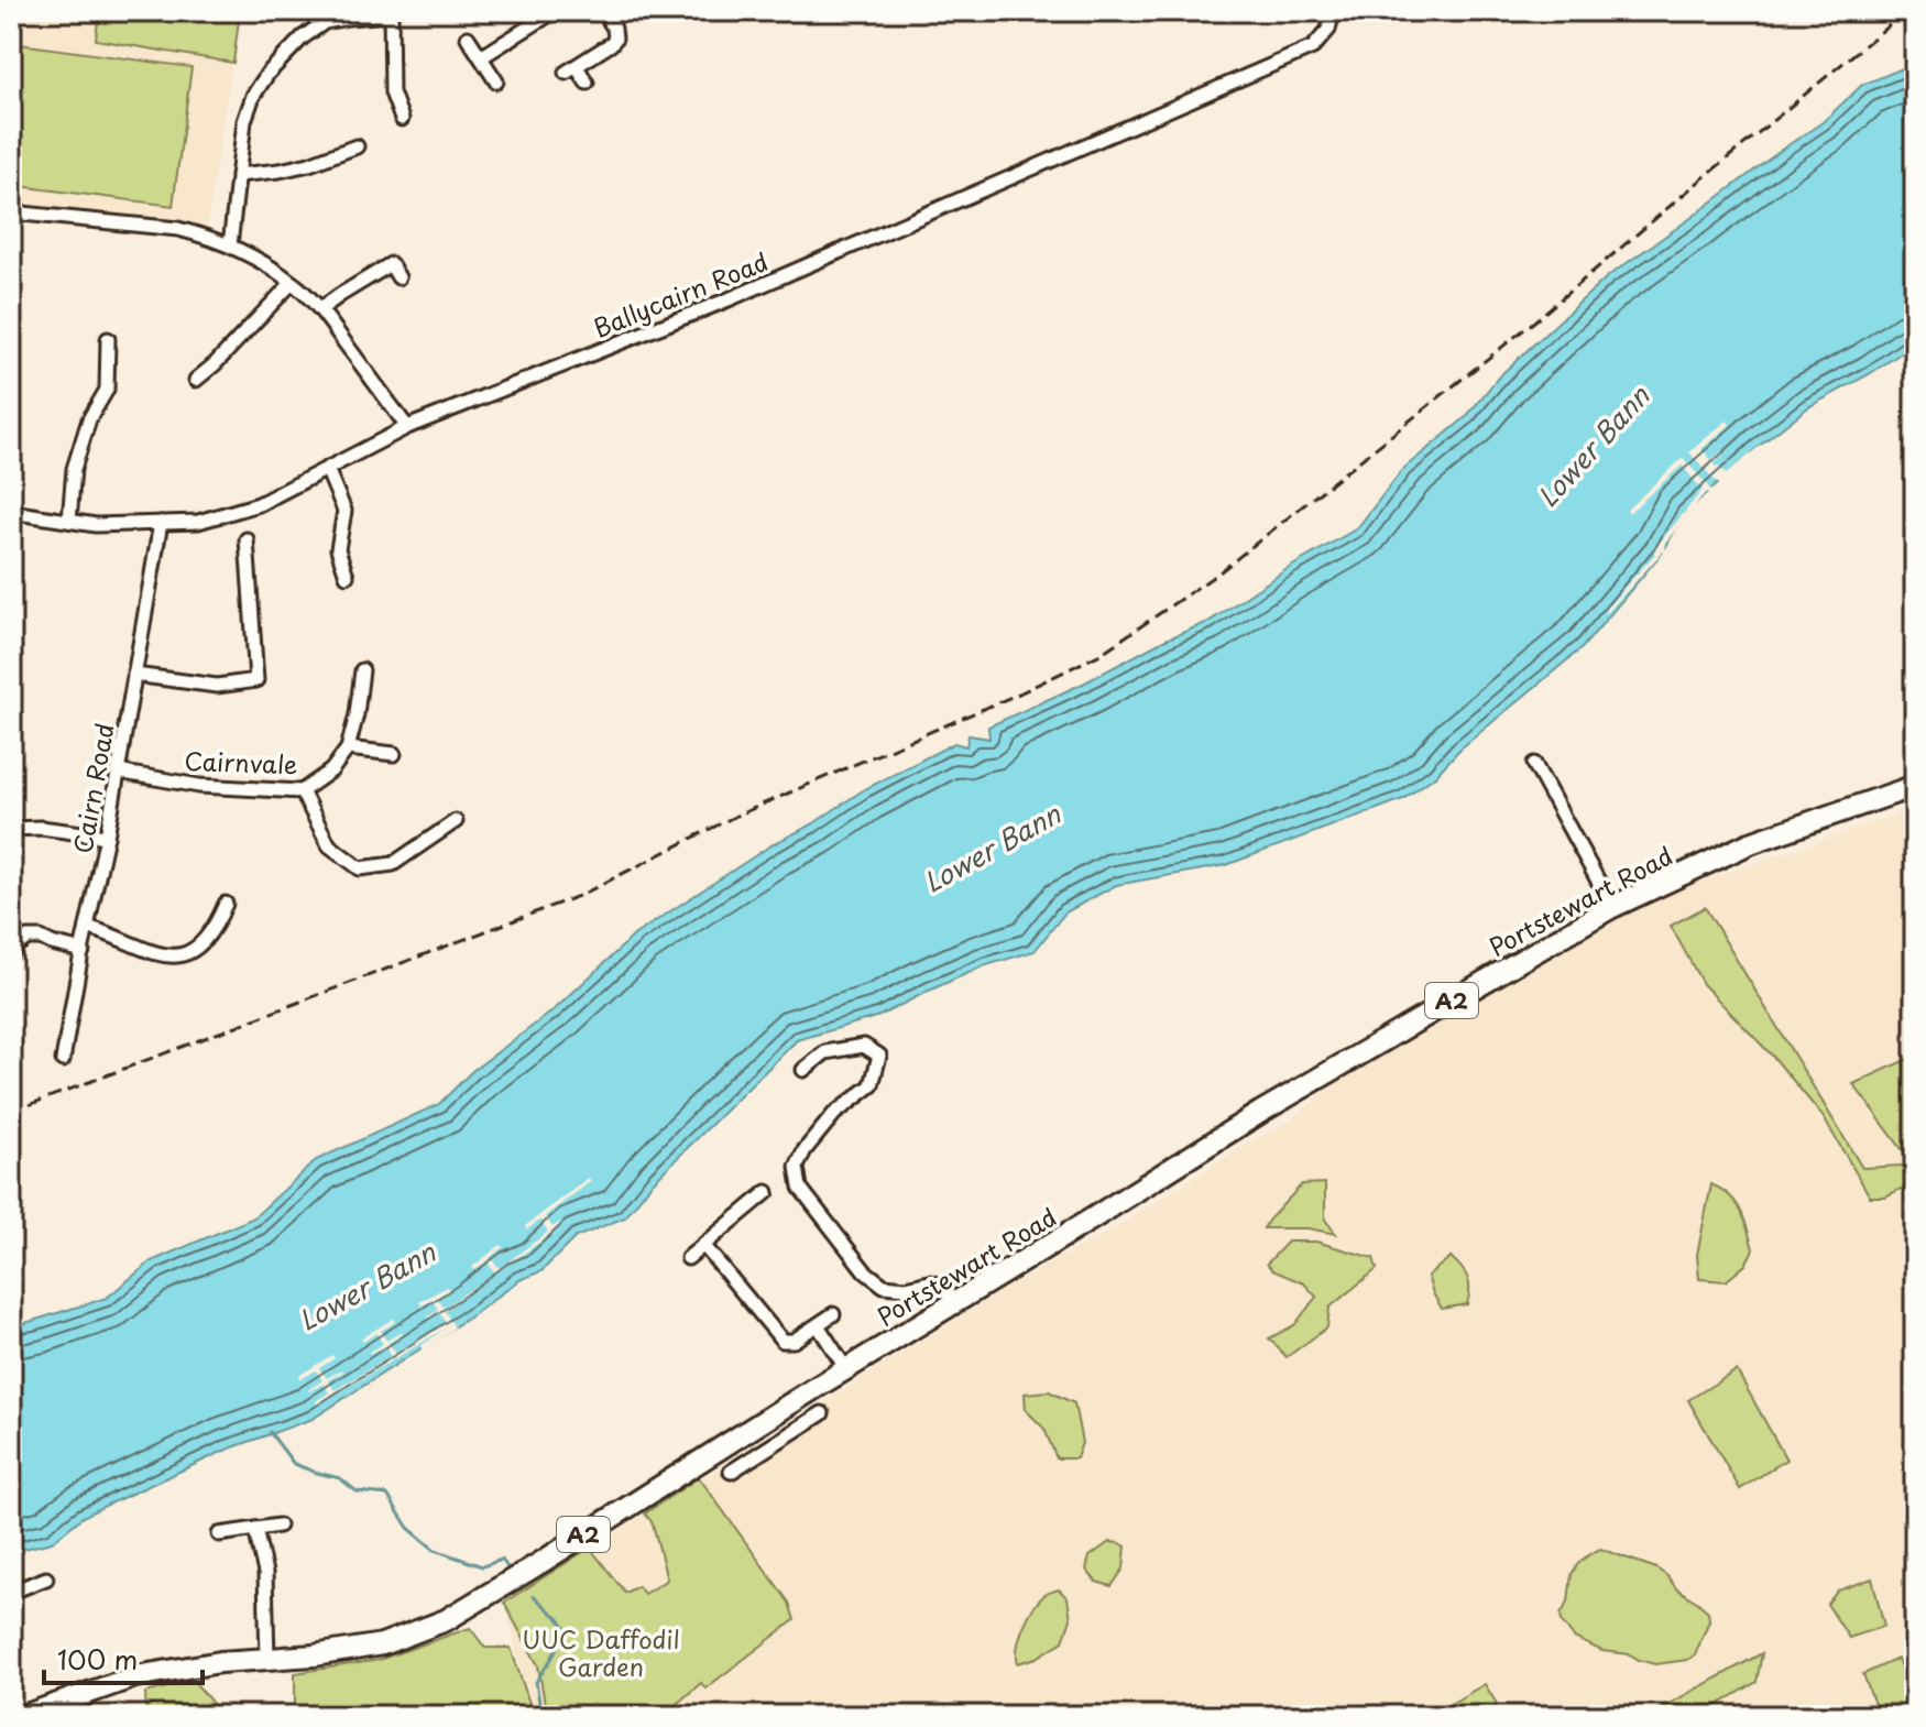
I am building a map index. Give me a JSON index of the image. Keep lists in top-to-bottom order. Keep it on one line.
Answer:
{"streets":{"main road":["Portstewart Road","A2"],"street":["Ballycairn Road","Cairnvale","Cairn Road"]},"crossings":[["Ballycairn Road","Cairn Road"],["Cairnvale","Cairn Road"]],"water":["Lower Bann"],"parks":["UUC Daffodil Garden"],"scale_bar":"100 m"}
